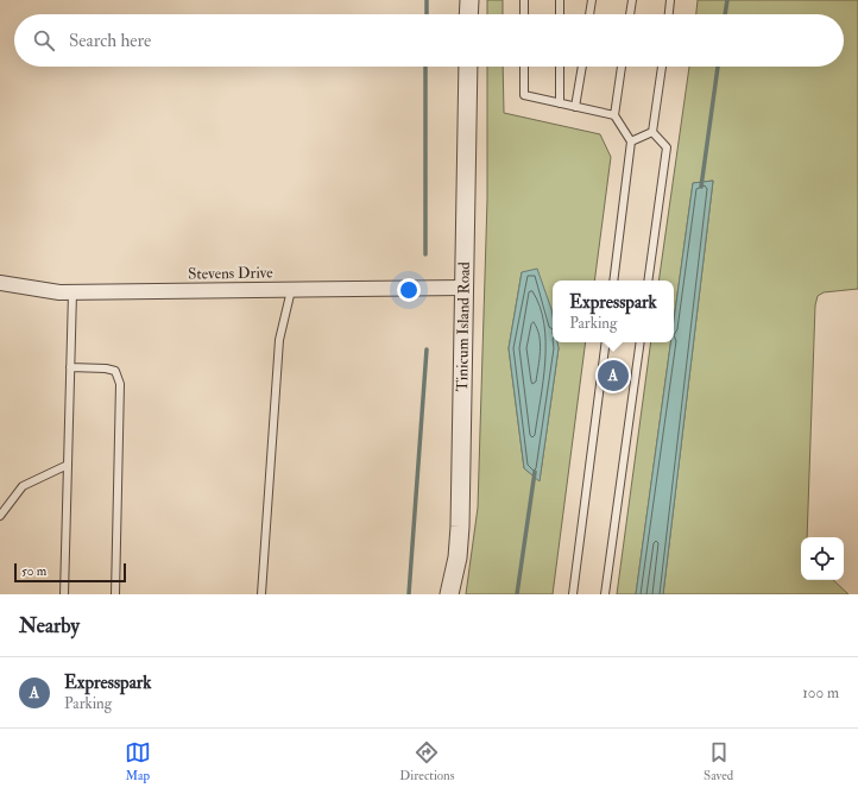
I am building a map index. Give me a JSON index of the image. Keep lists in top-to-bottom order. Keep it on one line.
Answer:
{"streets":{"street":["Stevens Drive","Tinicum Island Road"]},"crossings":[["Stevens Drive","Tinicum Island Road"]],"scale_bar":"50 m","page":{"search":"Search here","popup":["Expresspark","Parking"],"pins":"A","scale":"50 m","heading":"Nearby","list":[{"mark":"A","name":"Expresspark","note":"Parking","value":"100 m"}],"nav":["Map","Directions","Saved"]}}
